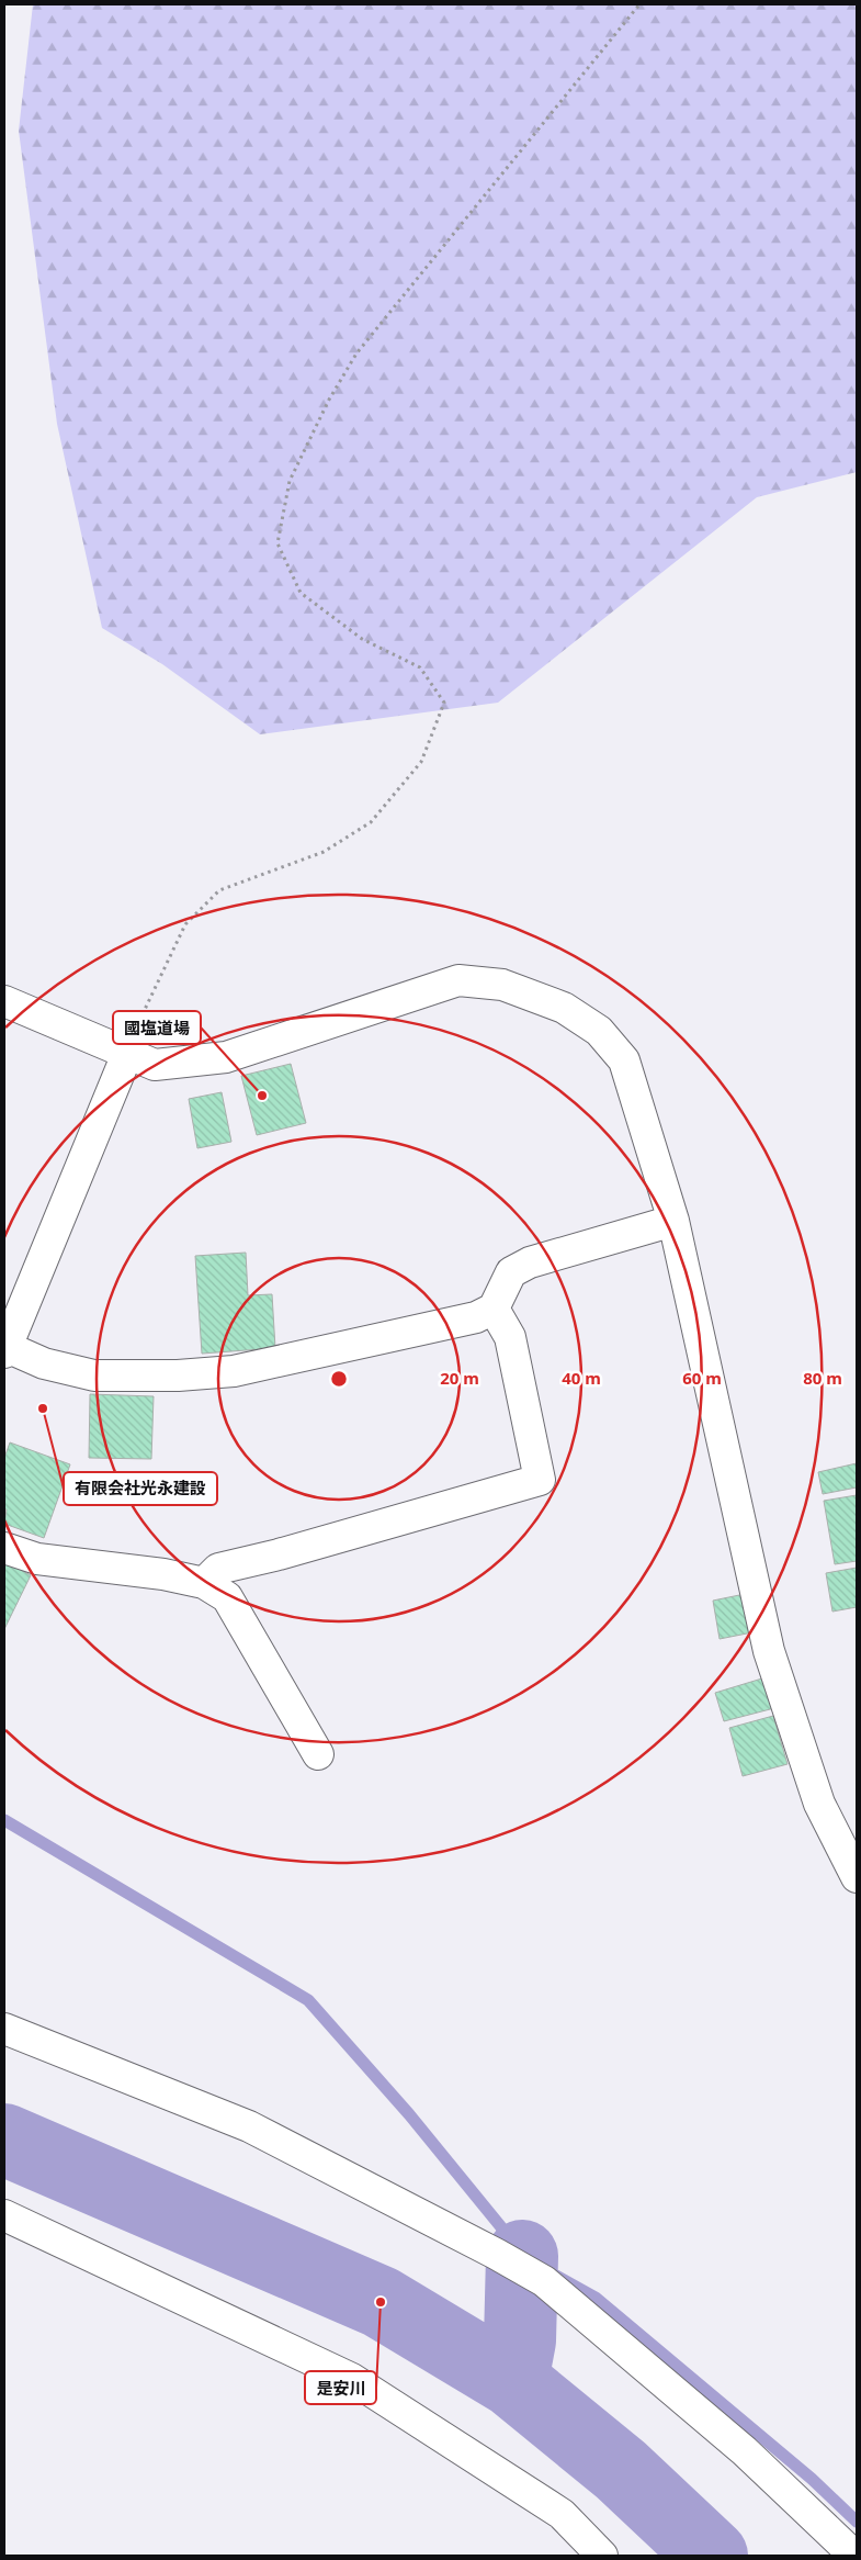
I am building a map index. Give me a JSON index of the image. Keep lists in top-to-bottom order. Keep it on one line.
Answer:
{"places":["國塩道場","有限会社光永建設","是安川"],"rings":["20 m","40 m","60 m","80 m"]}
